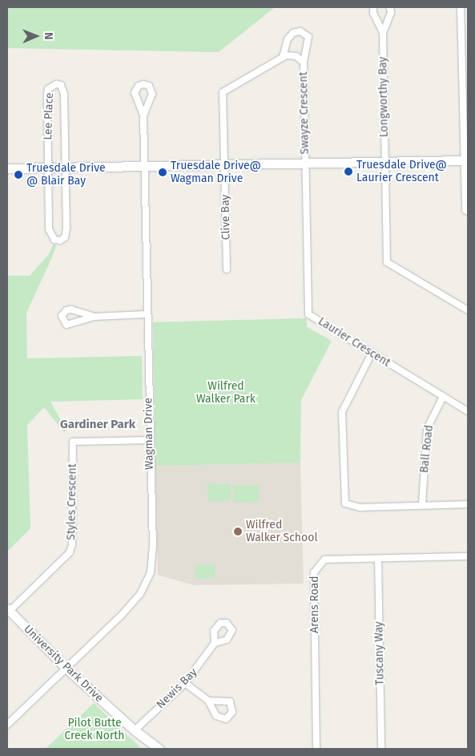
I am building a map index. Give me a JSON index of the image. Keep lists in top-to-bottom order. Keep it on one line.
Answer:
{"streets":{"street":["Longworthy Bay","Swayze Crescent","Lee Place","Clive Bay","Laurier Crescent","Wagman Drive","Ball Road","Styles Crescent","Arens Road","Tuscany Way","University Park Drive","Newis Bay"]},"crossings":[["Swayze Crescent","Laurier Crescent"],["Laurier Crescent","Ball Road"],["Wagman Drive","Styles Crescent"],["Wagman Drive","University Park Drive"],["Styles Crescent","University Park Drive"],["Arens Road","Tuscany Way"],["University Park Drive","Newis Bay"]],"districts":["Gardiner Park"],"parks":["Wilfred Walker Park","Pilot Butte Creek North"],"places":["Truesdale Drive@ Laurier Crescent","Truesdale Drive@ Wagman Drive","Truesdale Drive @ Blair Bay","Wilfred Walker School"],"north":"right"}
